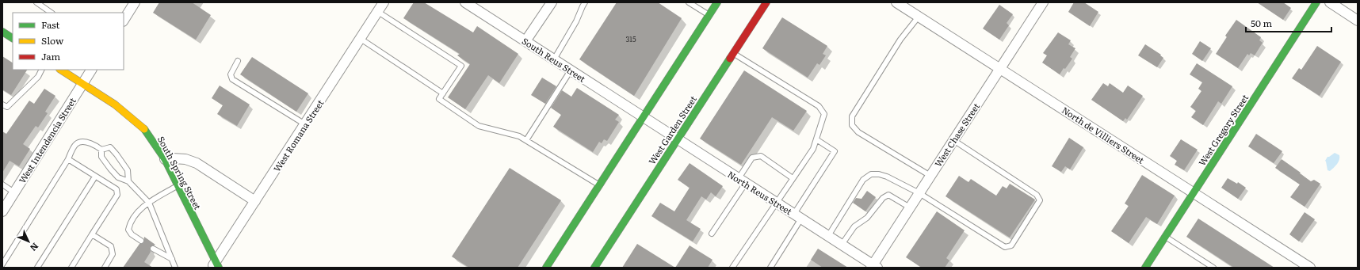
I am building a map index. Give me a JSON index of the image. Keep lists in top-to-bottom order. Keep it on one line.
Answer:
{"streets":{"main road":["West Garden Street","West Gregory Street","South Spring Street"],"street":["South Reus Street","West Chase Street","North de Villiers Street","West Romana Street","West Intendencia Street","North Reus Street"]},"crossings":[["South Reus Street","North Reus Street"],["West Garden Street","North Reus Street"],["West Gregory Street","North de Villiers Street"],["West Chase Street","North de Villiers Street"],["West Chase Street","North Reus Street"],["West Romana Street","South Spring Street"],["West Intendencia Street","South Spring Street"]],"house_numbers":["315"],"legend":["Fast","Slow","Jam"],"scale_bar":"50 m","north":"bottom right"}
